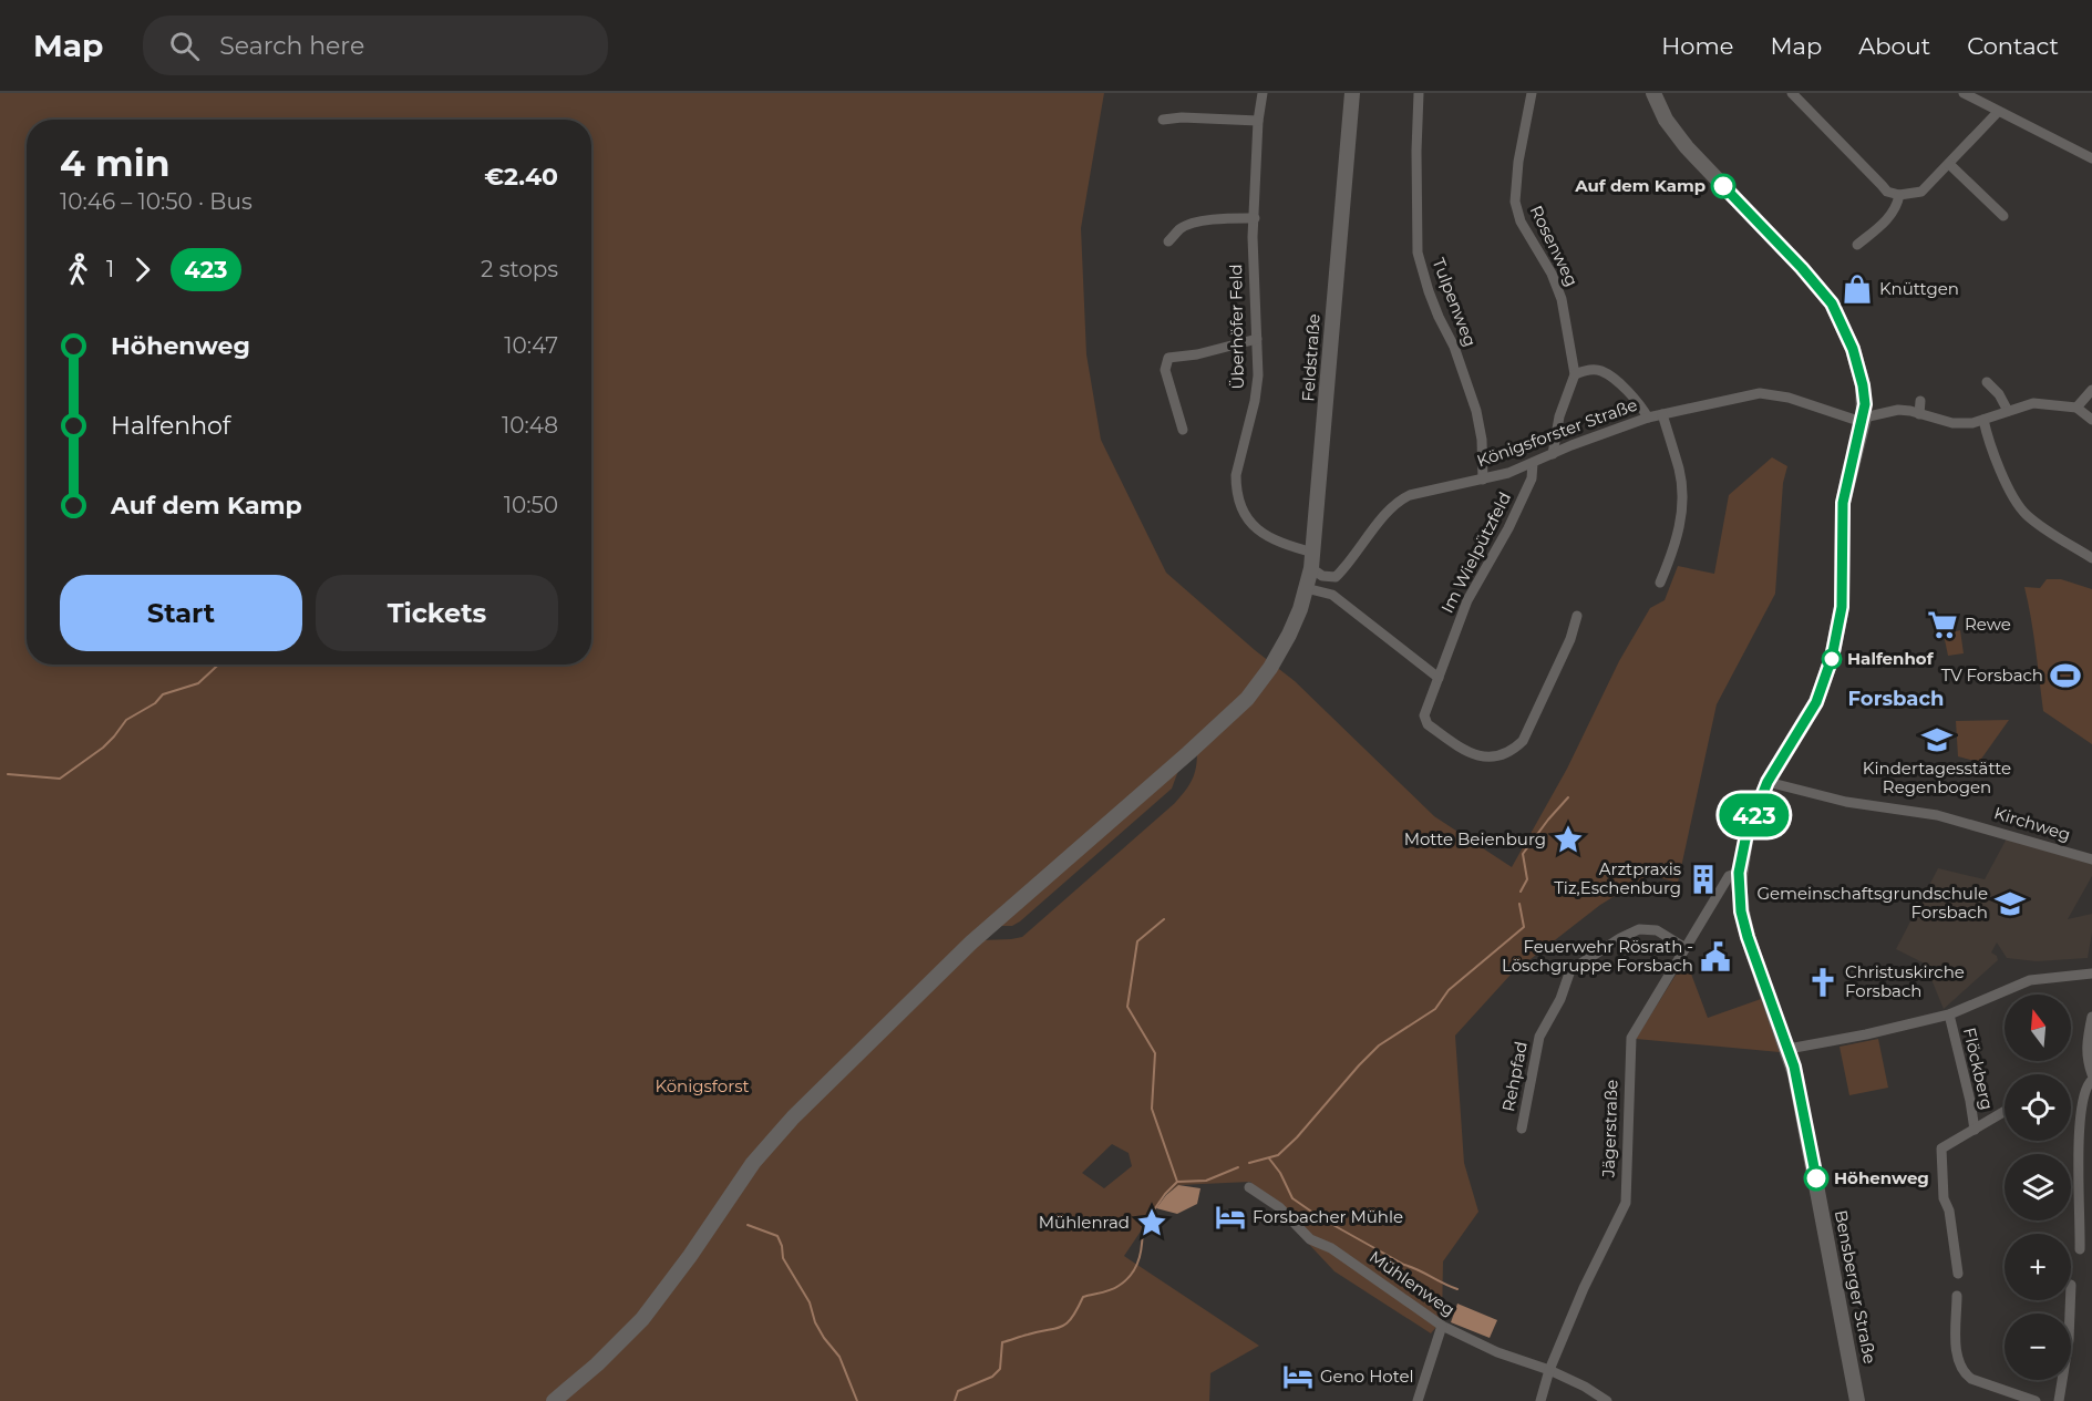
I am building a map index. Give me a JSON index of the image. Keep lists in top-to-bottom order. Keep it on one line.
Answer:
{"streets":{"main road":["Feldstraße","Bensberger Straße"],"street":["Rosenweg","Tulpenweg","Überhöfer Feld","Königsforster Straße","Im Wielpützfeld","Kirchweg","Flöckberg","Rehpfad","Jägerstraße","Mühlenweg"]},"crossings":[["Tulpenweg","Königsforster Straße"],["Überhöfer Feld","Feldstraße"],["Königsforster Straße","Im Wielpützfeld"],["Königsforster Straße","Bensberger Straße"],["Kirchweg","Bensberger Straße"],["Rehpfad","Jägerstraße"],["Jägerstraße","Mühlenweg"],["Jägerstraße","Bensberger Straße"]],"districts":["Forsbach"],"parks":["Königsforst"],"places":{"other":["Auf dem Kamp","Halfenhof","Höhenweg"],"shop":["Knüttgen"],"supermarket":["Rewe"],"sports":["TV Forsbach"],"school or university":["Kindertagesstätte Regenbogen","Gemeinschaftsgrundschule Forsbach"],"place":["Motte Beienburg","Mühlenrad"],"building":["Arztpraxis Tiz,Eschenburg"],"public building":["Feuerwehr Rösrath - Löschgruppe Forsbach"],"church":["Christuskirche Forsbach"],"hotel":["Forsbacher Mühle","Geno Hotel"]},"lines":["bus line 423"],"north":"top","page":{"header":"Map","search":"Search here","nav":["Home","Map","About","Contact"],"on_map":"423","heading":["4 min","10:46 – 10:50 · Bus","€2.40"],"legs":["1","423","2 stops"],"list":[{"name":"Höhenweg","value":"10:47"},{"name":"Halfenhof","value":"10:48"},{"name":"Auf dem Kamp","value":"10:50"}],"buttons":["Start","Tickets"],"map_buttons":["+","−"]}}
